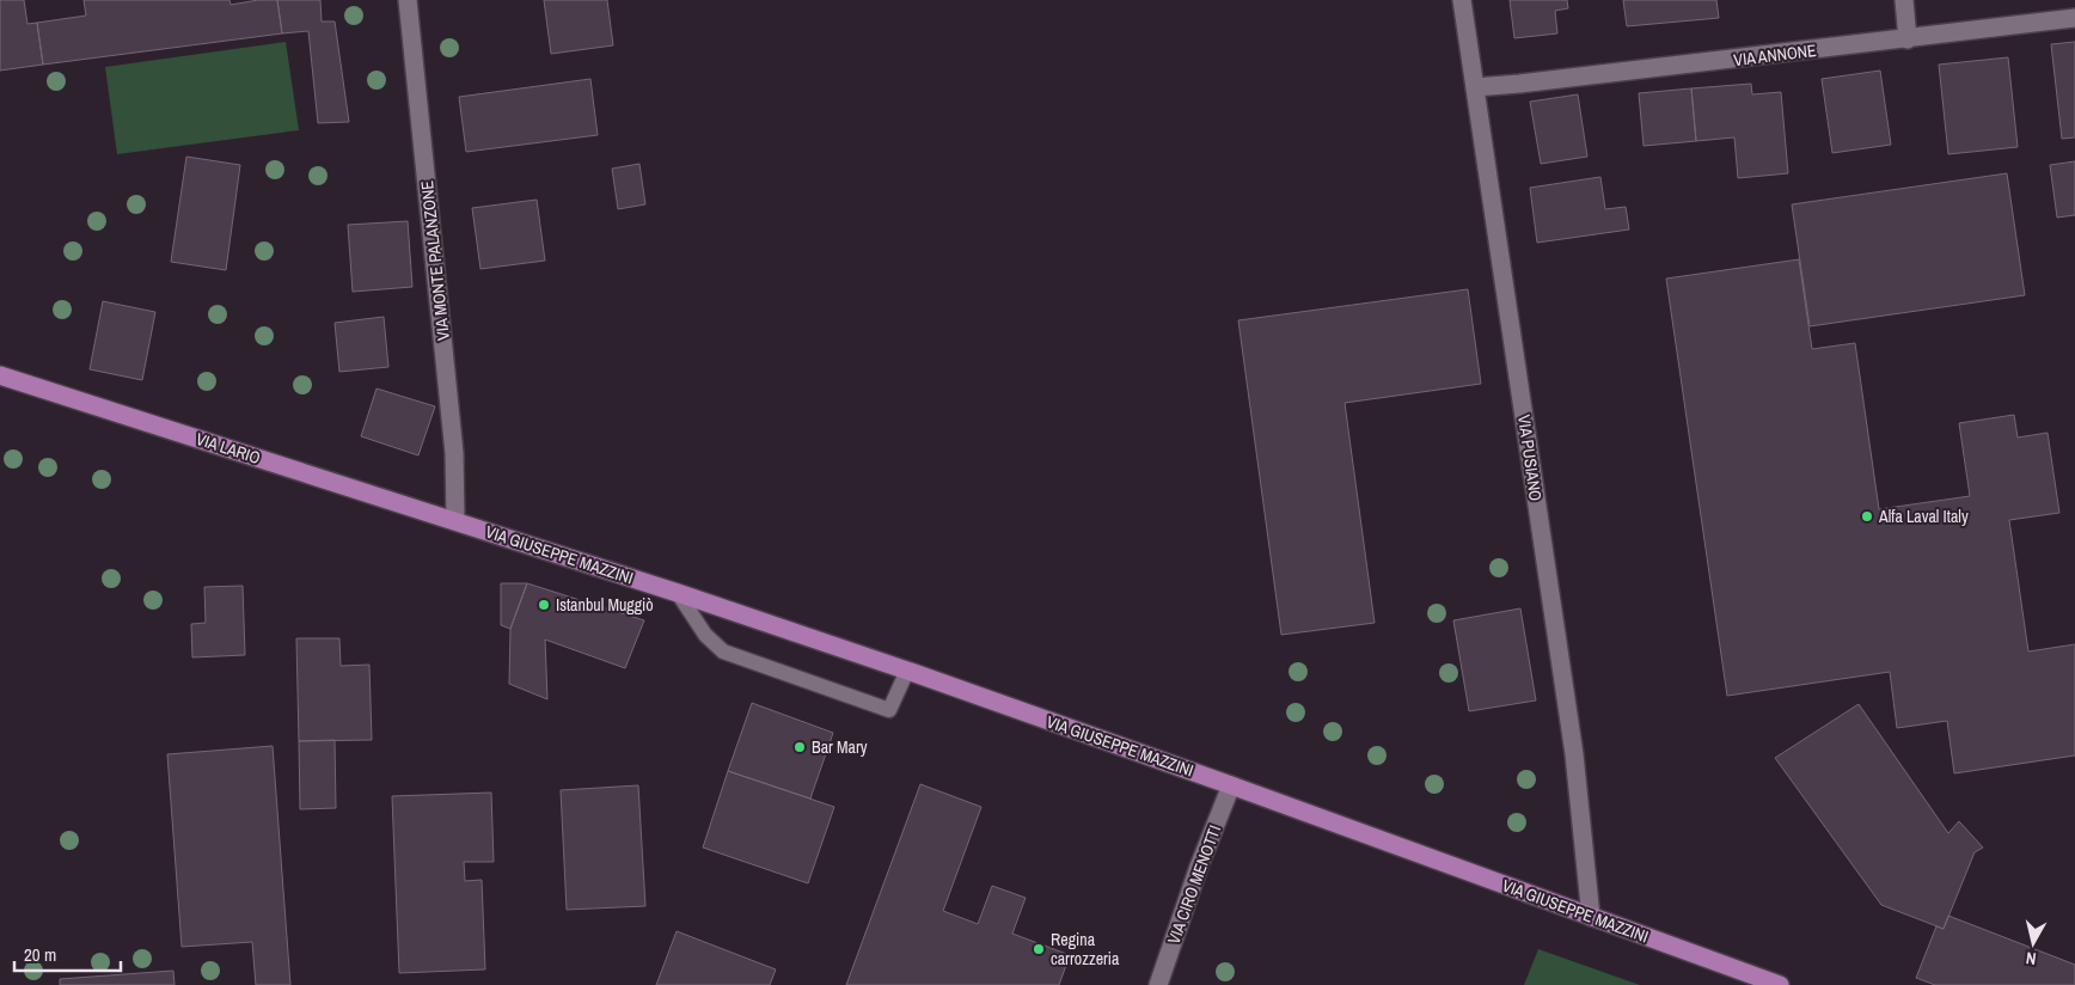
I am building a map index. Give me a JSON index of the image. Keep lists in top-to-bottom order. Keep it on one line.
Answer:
{"streets":{"main road":["VIA LARIO","VIA GIUSEPPE MAZZINI"],"street":["VIA ANNONE","VIA MONTE PALANZONE","VIA PUSIANO","VIA CIRO MENOTTI"]},"crossings":[["VIA ANNONE","VIA PUSIANO"],["VIA MONTE PALANZONE","VIA LARIO"],["VIA MONTE PALANZONE","VIA GIUSEPPE MAZZINI"],["VIA LARIO","VIA GIUSEPPE MAZZINI"],["VIA PUSIANO","VIA GIUSEPPE MAZZINI"],["VIA GIUSEPPE MAZZINI","VIA CIRO MENOTTI"]],"places":["Alfa Laval Italy","Istanbul Muggiò","Bar Mary","Regina carrozzeria"],"scale_bar":"20 m","north":"bottom"}
